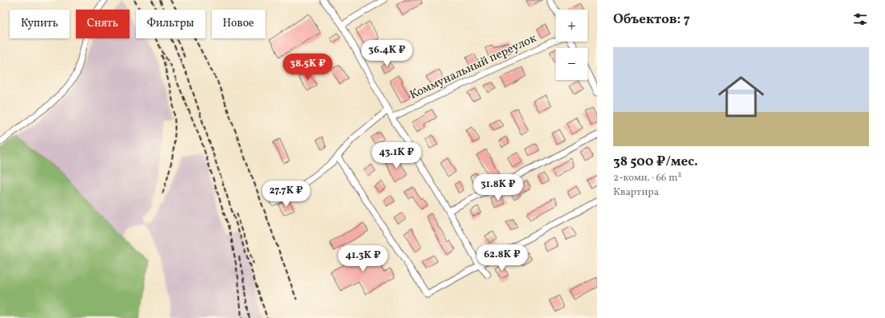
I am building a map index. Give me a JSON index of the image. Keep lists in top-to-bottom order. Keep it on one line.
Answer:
{"streets":{"street":["Коммунальный переулок"]},"page":{"heading":"Объектов: 7","map_buttons":["+","−"],"chip":["Купить","Снять","Фильтры","Новое"],"list":[{"name":"38 500 ₽/мес.","note":"2-комн. · 66 m² · Квартира"}],"price":["36.4K ₽","38.5K ₽","43.1K ₽","31.8K ₽","27.7K ₽","62.8K ₽","41.3K ₽"]}}
